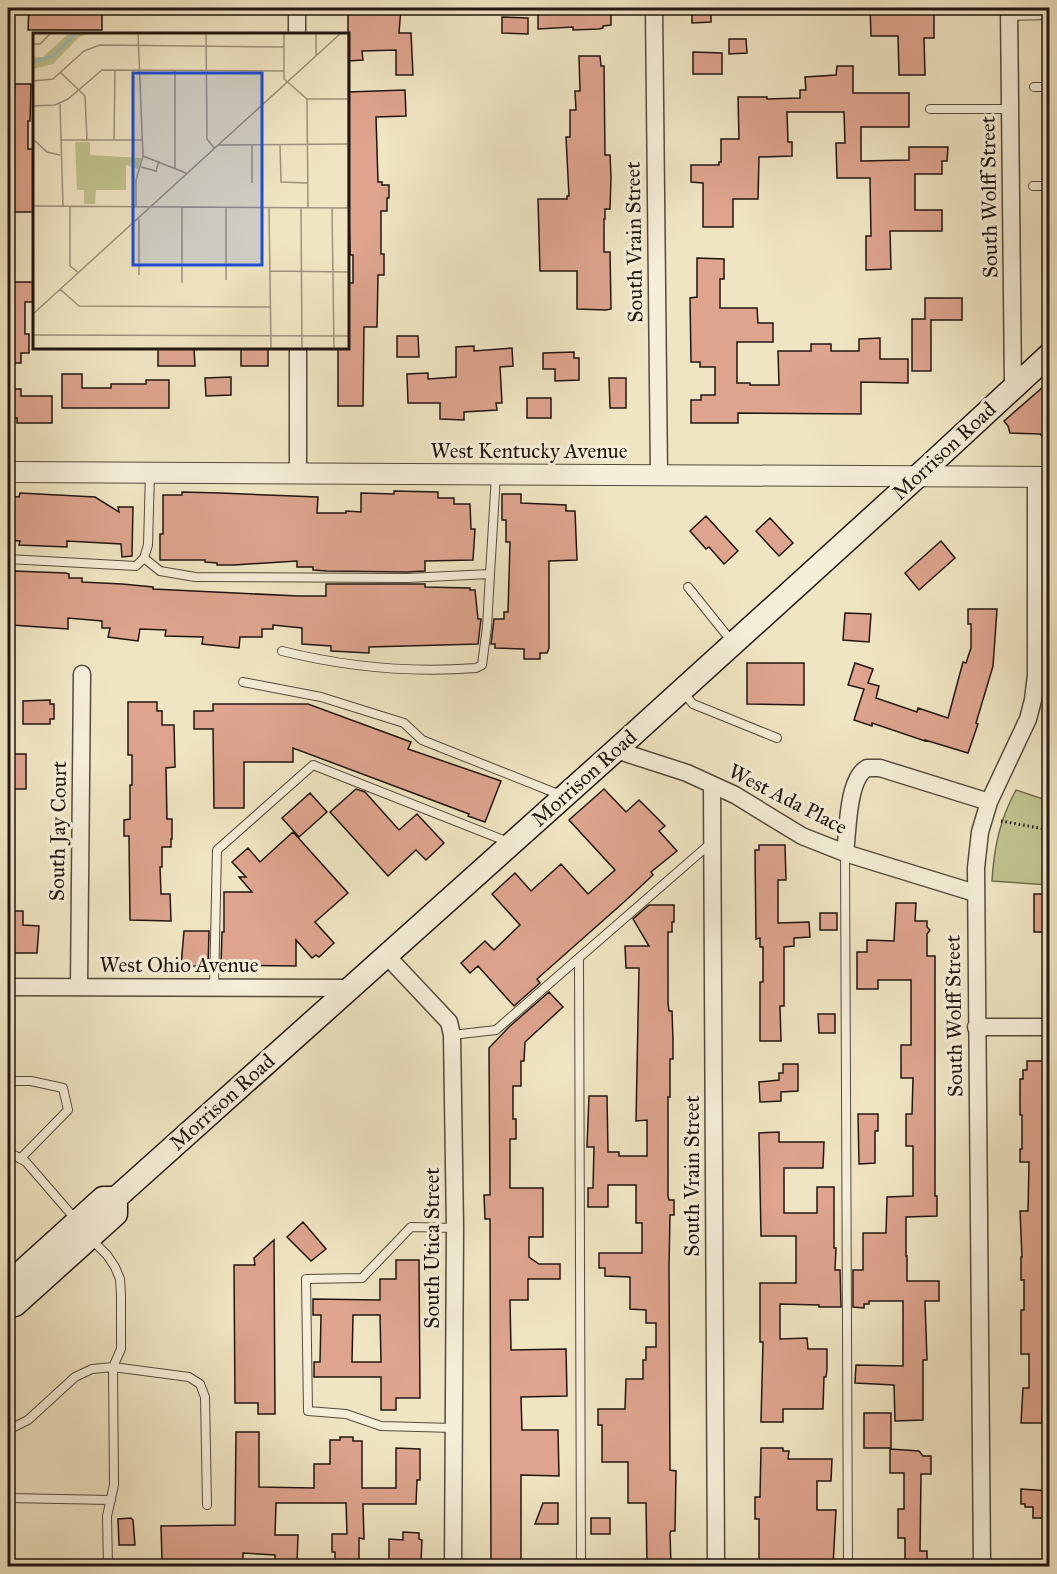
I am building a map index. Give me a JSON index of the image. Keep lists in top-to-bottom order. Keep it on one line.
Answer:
{"streets":{"main road":["Morrison Road"],"street":["South Wolff Street","South Vrain Street","West Kentucky Avenue","West Ada Place","South Jay Court","West Ohio Avenue","South Utica Street"]},"crossings":[["South Wolff Street","West Kentucky Avenue"],["South Wolff Street","Morrison Road"],["South Wolff Street","West Ada Place"],["South Vrain Street","West Kentucky Avenue"],["South Vrain Street","West Ada Place"],["West Kentucky Avenue","Morrison Road"],["Morrison Road","West Ada Place"],["Morrison Road","West Ohio Avenue"],["Morrison Road","South Utica Street"],["South Jay Court","West Ohio Avenue"]]}
